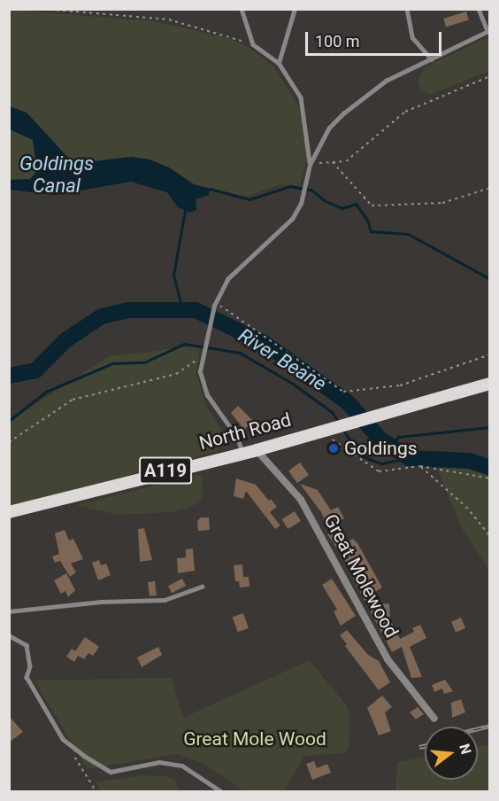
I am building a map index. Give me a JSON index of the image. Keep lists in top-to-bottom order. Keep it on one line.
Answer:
{"streets":{"main road":["North Road","A119"],"street":["Great Molewood"]},"crossings":[["North Road","Great Molewood"]],"water":["Goldings Canal","River Beane"],"parks":["Great Mole Wood"],"places":["Goldings"],"scale_bar":"100 m","north":"right"}
